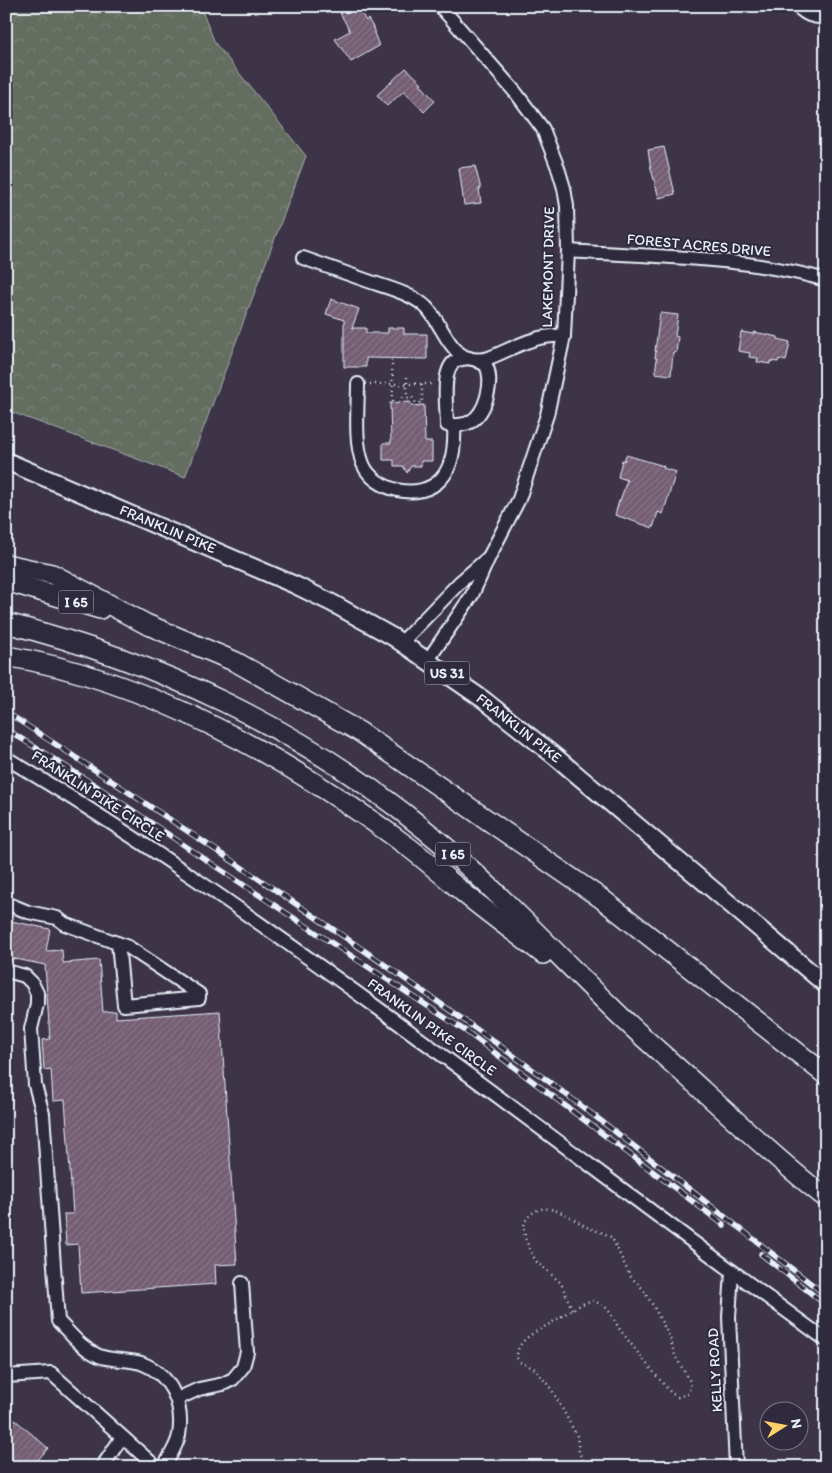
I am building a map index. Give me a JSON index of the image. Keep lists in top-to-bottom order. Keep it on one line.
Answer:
{"streets":{"highway":["I 65"],"main road":["FRANKLIN PIKE","US 31"],"street":["FOREST ACRES DRIVE","LAKEMONT DRIVE","FRANKLIN PIKE CIRCLE","KELLY ROAD"]},"crossings":[["FOREST ACRES DRIVE","LAKEMONT DRIVE"],["LAKEMONT DRIVE","FRANKLIN PIKE"],["FRANKLIN PIKE CIRCLE","KELLY ROAD"]],"north":"right"}
